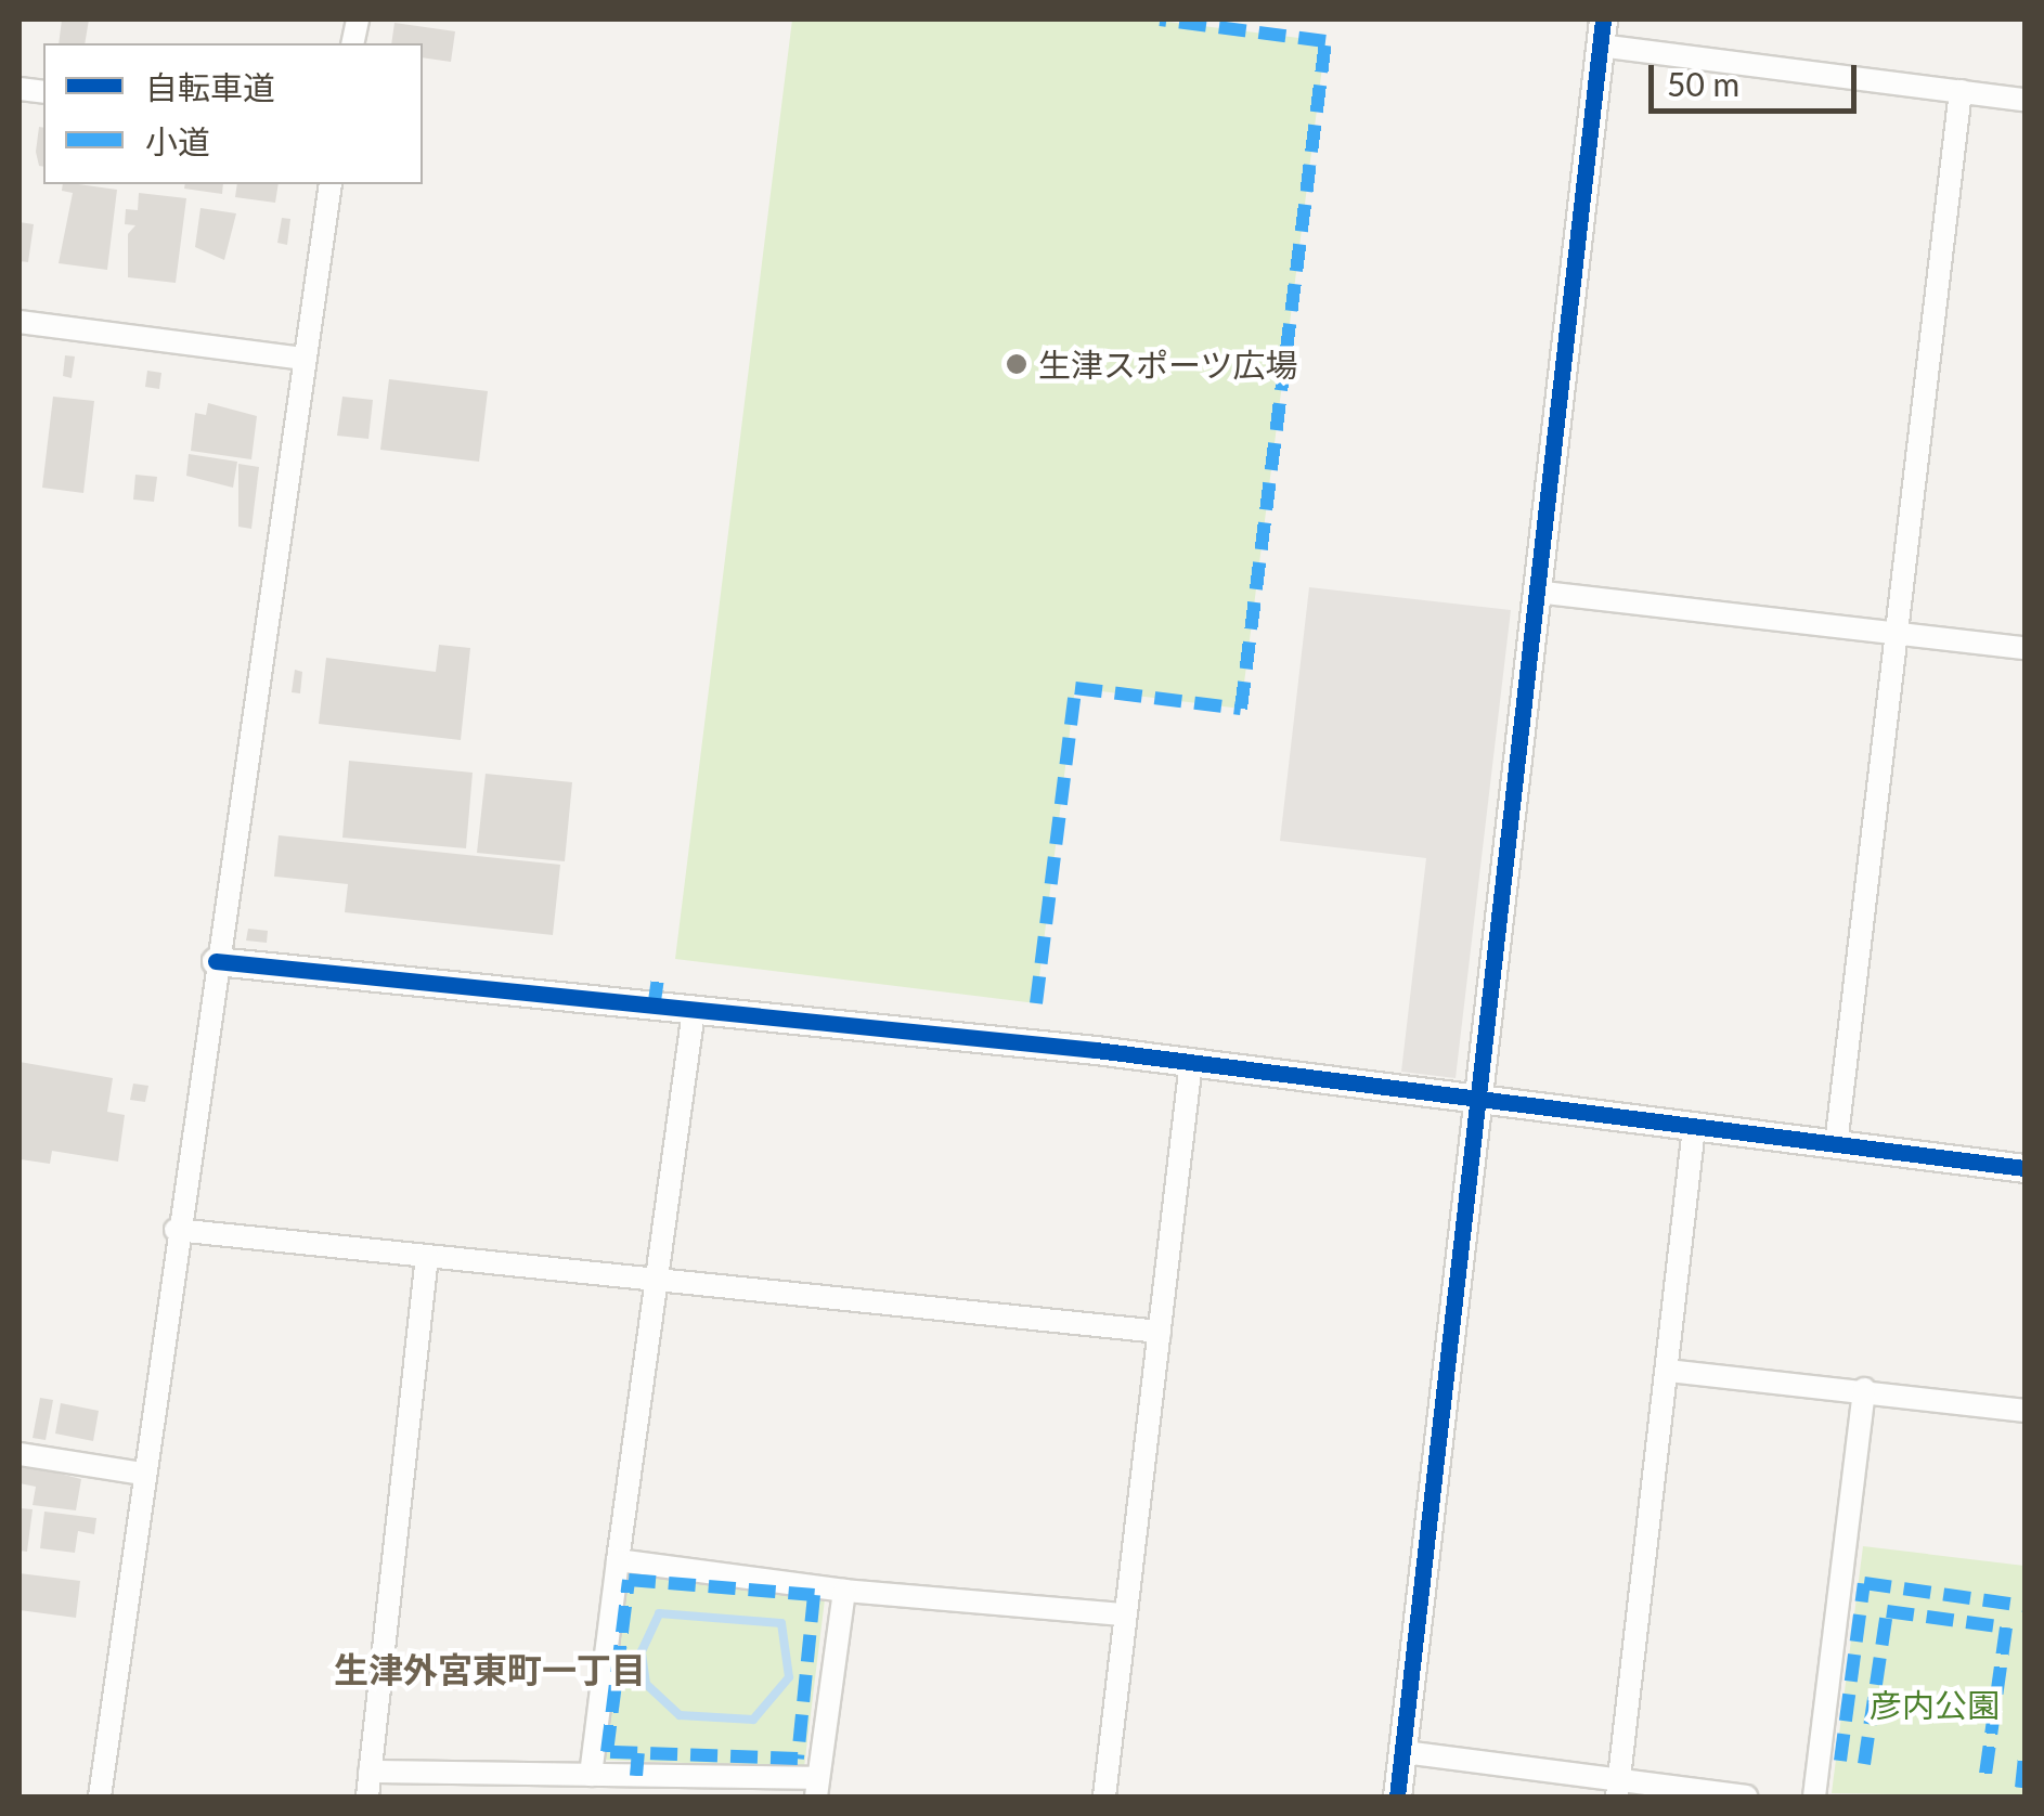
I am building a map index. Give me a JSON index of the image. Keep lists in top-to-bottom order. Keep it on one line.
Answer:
{"districts":["生津外宮東町一丁目"],"parks":["彦内公園"],"places":["生津スポーツ広場"],"legend":["自転車道","小道"],"scale_bar":"50 m"}
